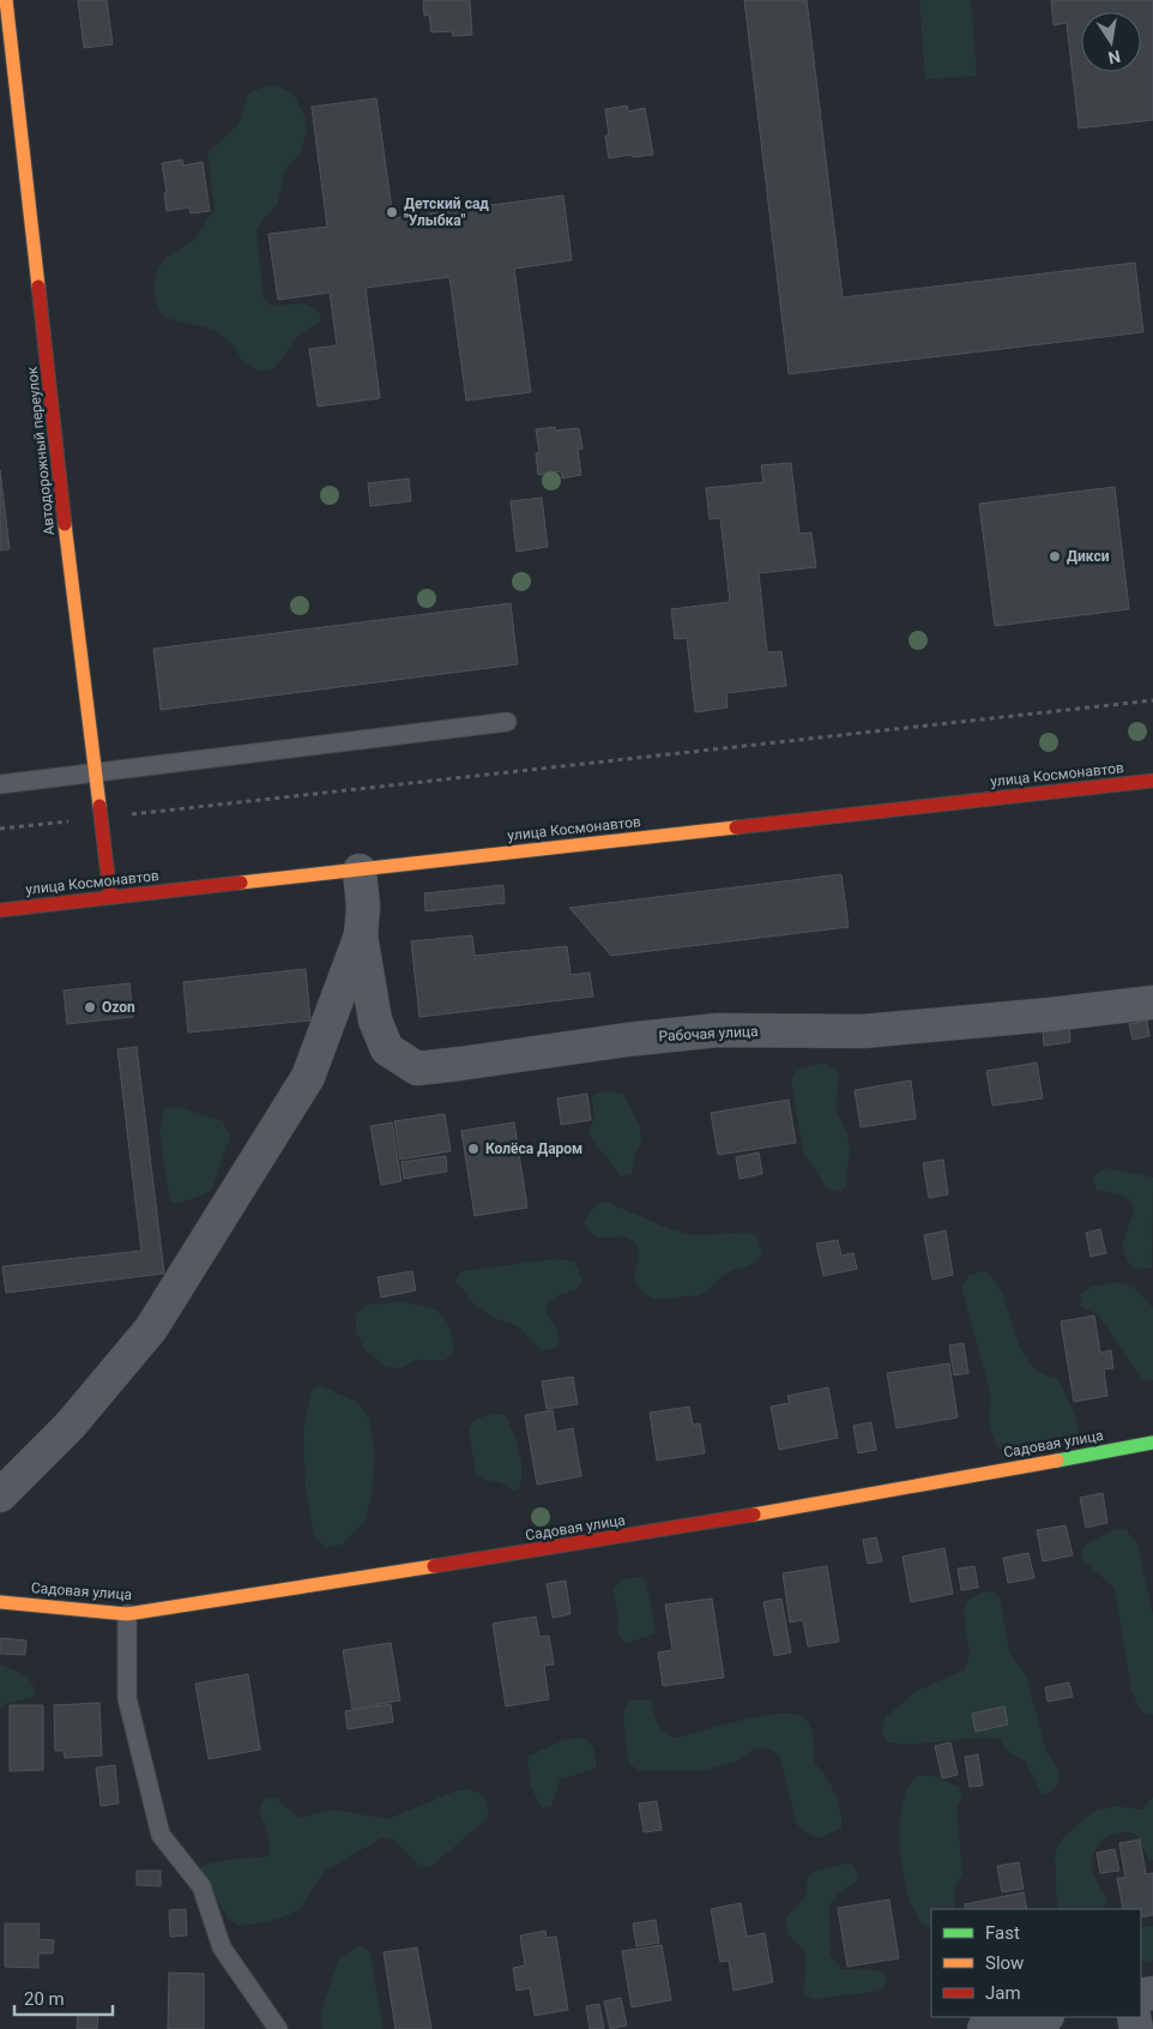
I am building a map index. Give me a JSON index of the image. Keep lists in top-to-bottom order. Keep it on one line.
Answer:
{"streets":{"street":["Автодорожный переулок","улица Космонавтов","Рабочая улица","Садовая улица"]},"crossings":[["Автодорожный переулок","улица Космонавтов"]],"places":["Детский сад \"Улыбка\"","Дикси","Ozon","Колёса Даром"],"legend":["Fast","Slow","Jam"],"scale_bar":"20 m","north":"bottom"}
